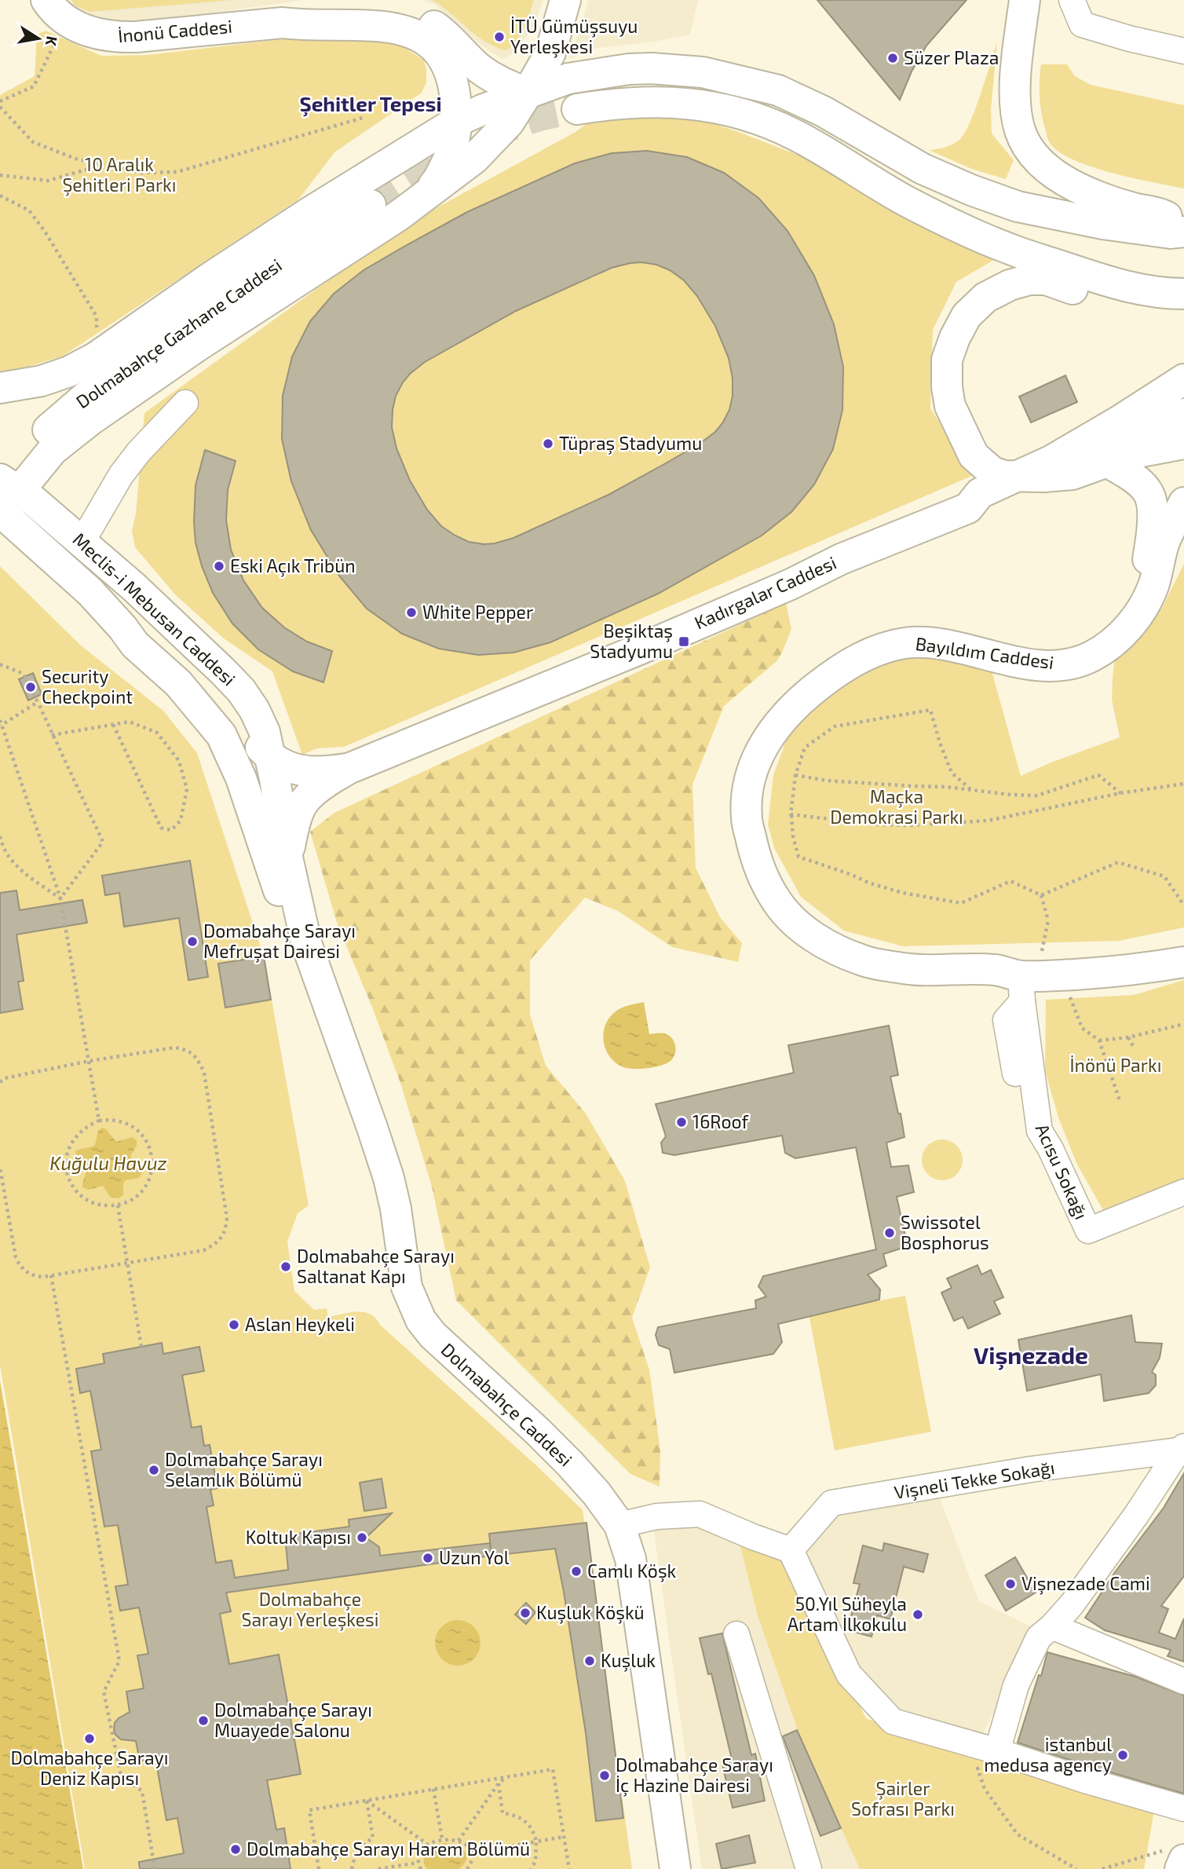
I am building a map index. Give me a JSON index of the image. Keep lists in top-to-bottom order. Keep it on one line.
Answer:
{"streets":{"main road":["İnonü Caddesi","Dolmabahçe Gazhane Caddesi","Kadırgalar Caddesi","Meclis-i Mebusan Caddesi","Bayıldım Caddesi","Dolmabahçe Caddesi"],"street":["Acısu Sokağı","Vişneli Tekke Sokağı"]},"crossings":[["Dolmabahçe Gazhane Caddesi","Meclis-i Mebusan Caddesi"],["Kadırgalar Caddesi","Meclis-i Mebusan Caddesi"],["Meclis-i Mebusan Caddesi","Dolmabahçe Caddesi"],["Bayıldım Caddesi","Acısu Sokağı"]],"districts":["Şehitler Tepesi","Vişnezade"],"water":["Kuğulu Havuz"],"parks":["10 Aralık Şehitleri Parkı","Maçka Demokrasi Parkı","İnönü Parkı","Dolmabahçe Sarayı Yerleşkesi","Şairler Sofrası Parkı"],"places":{"other":["İTÜ Gümüşsuyu Yerleşkesi","Süzer Plaza","Tüpraş Stadyumu","Eski Açık Tribün","White Pepper","Security Checkpoint","Domabahçe Sarayı Mefruşat Dairesi","16Roof","Swissotel Bosphorus","Dolmabahçe Sarayı Saltanat Kapı","Aslan Heykeli","Dolmabahçe Sarayı Selamlık Bölümü","Koltuk Kapısı","Uzun Yol","Camlı Köşk","Vişnezade Cami","Kuşluk Köşkü","50.Yıl Süheyla Artam İlkokulu","Kuşluk","Dolmabahçe Sarayı Muayede Salonu","Dolmabahçe Sarayı Deniz Kapısı","istanbul medusa agency","Dolmabahçe Sarayı İç Hazine Dairesi","Dolmabahçe Sarayı Harem Bölümü"],"transit":["Beşiktaş Stadyumu"]},"north":"right"}
